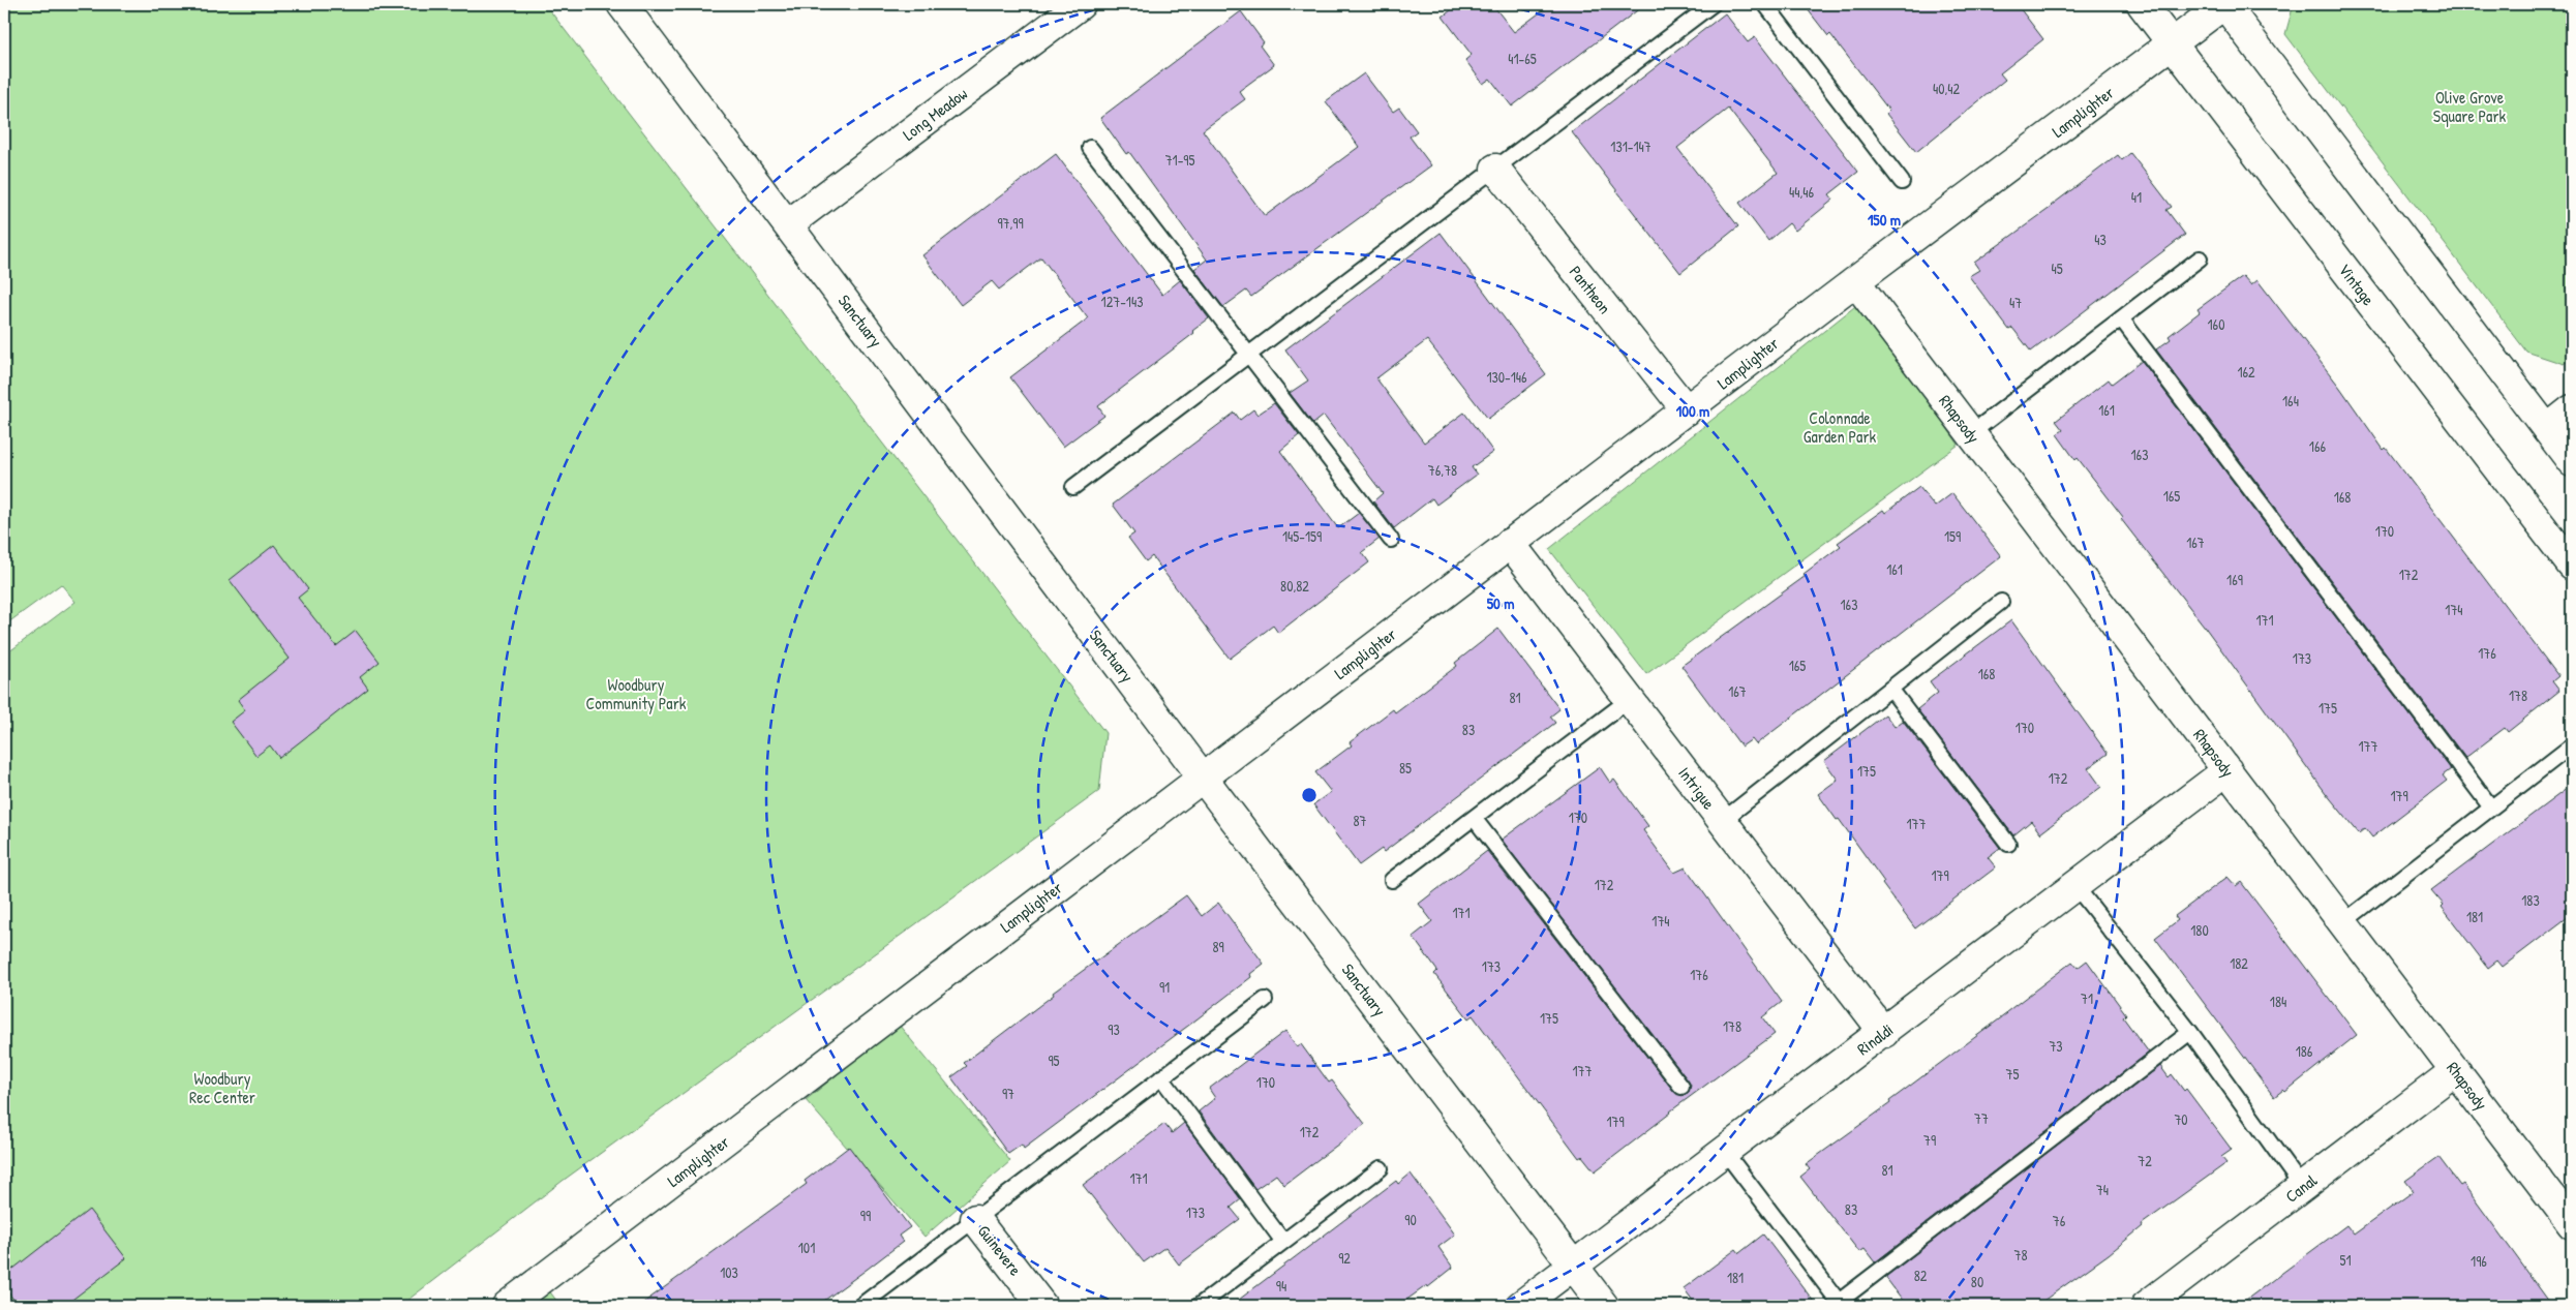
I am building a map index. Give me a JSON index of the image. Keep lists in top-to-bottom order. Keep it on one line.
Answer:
{"streets":{"street":["Lamplighter","Long Meadow","Vintage","Pantheon","Sanctuary","Rhapsody","Intrigue","Rinaldi","Canal","Guinevere"]},"crossings":[["Lamplighter","Vintage"],["Lamplighter","Pantheon"],["Lamplighter","Sanctuary"],["Lamplighter","Rhapsody"],["Lamplighter","Intrigue"],["Long Meadow","Sanctuary"],["Sanctuary","Rinaldi"],["Rhapsody","Rinaldi"],["Rhapsody","Canal"],["Intrigue","Rinaldi"]],"parks":["Olive Grove Square Park","Colonnade Garden Park","Woodbury Community Park","Woodbury Rec Center"],"house_numbers":["41-65","40,42","131-147","71-95","44,46","41","97,99","43","45","127-143","47","160","162","130-146","164","161","166","163","76,78","165","168","170","145-159","159","167","161","172","169","80,82","163","174","171","176","173","165","168","167","178","81","175","170","83","177","85","175","172","179","170","87","177","179","172","183","171","181","174","180","89","182","173","176","91","71","184","175","178","93","73","186","95","177","75","170","97","77","70","179","172","79","72","81","171","74","83","173","99","90","76","101","78","92","51","196","103","82","181","80","94"],"rings":["150 m","100 m","50 m"]}
